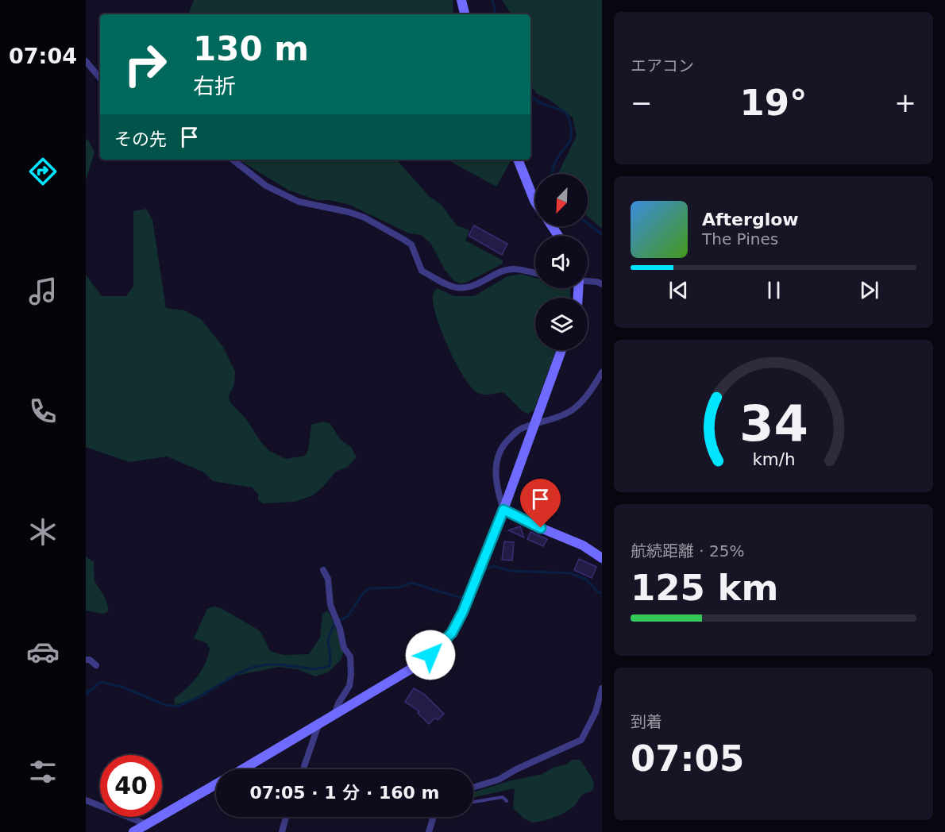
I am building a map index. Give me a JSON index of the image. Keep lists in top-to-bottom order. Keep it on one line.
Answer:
{"north":"bottom left","page":{"tabs":"07:04","tile":["エアコン",["航続距離 · 25%","125 km"],["到着","07:05"]],"turn":["130 m","右折"],"heat":["−","19°","+"],"then":"その先","song":["Afterglow","The Pines"],"limit":"40","trip":"07:05 · 1 分 · 160 m","gauge":["34","km/h"]}}
